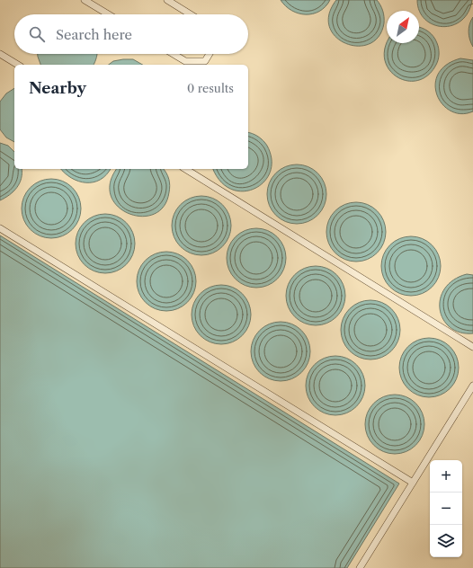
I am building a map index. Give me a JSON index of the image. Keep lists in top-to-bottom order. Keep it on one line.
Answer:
{"north":"top right","page":{"search":"Search here","heading":["Nearby","0 results"],"map_buttons":["+","−"]}}
